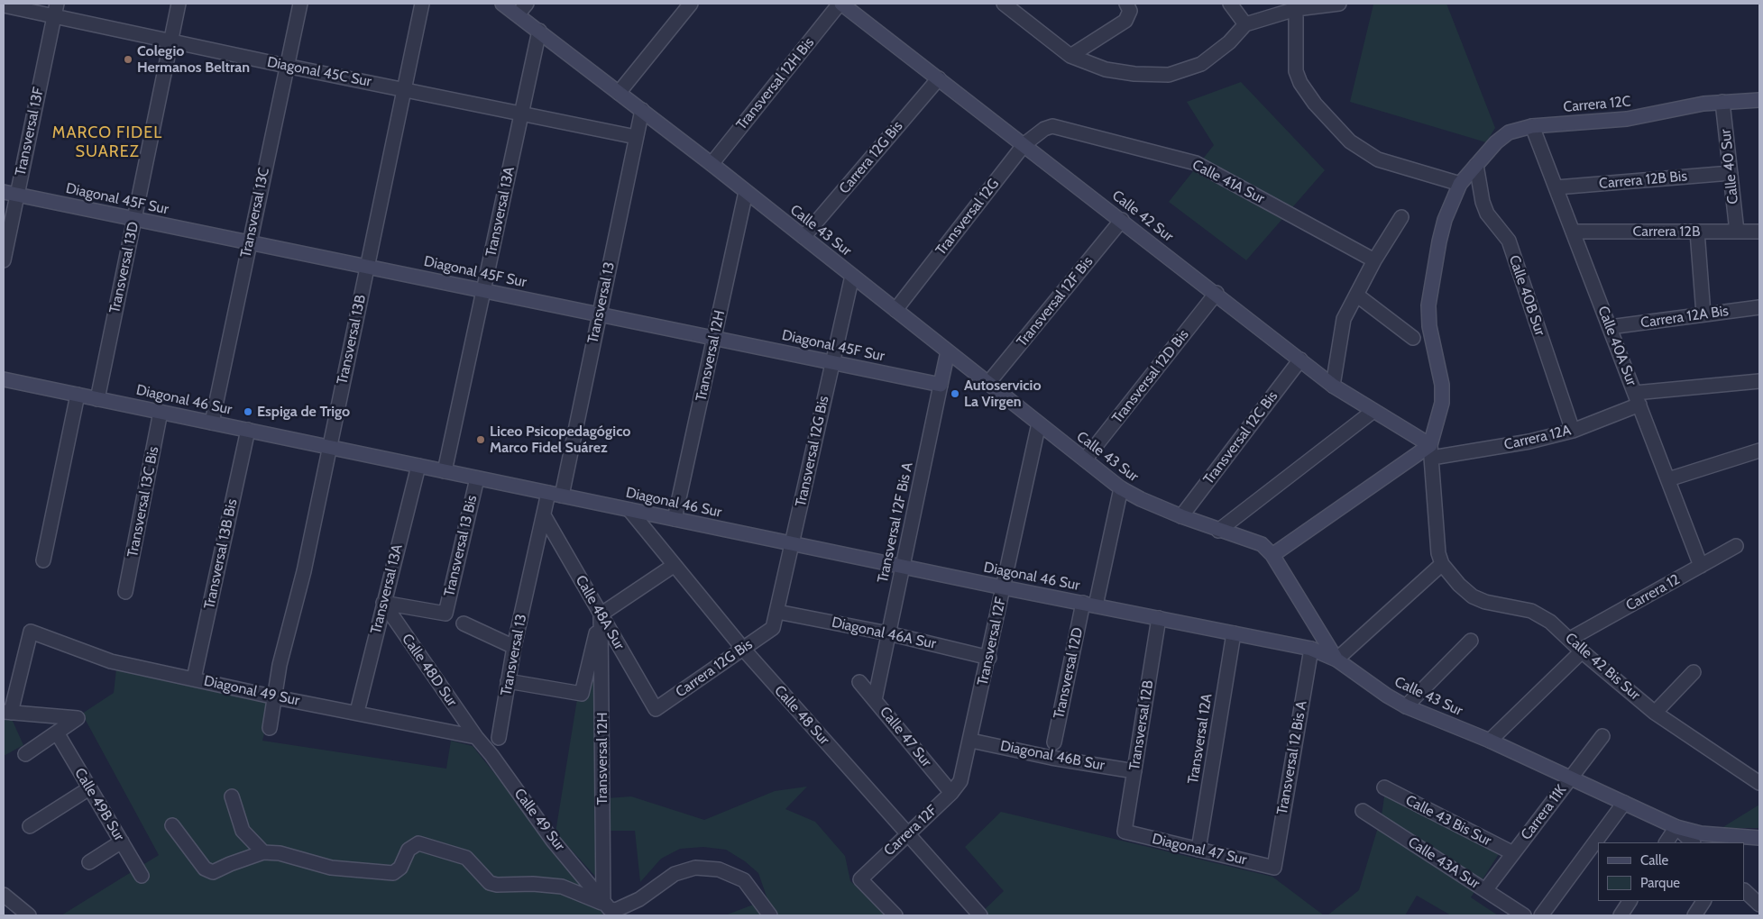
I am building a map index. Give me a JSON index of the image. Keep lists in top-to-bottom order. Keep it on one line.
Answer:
{"streets":{"street":["Diagonal 45C Sur","Transversal 12H Bis","Carrera 12C","Transversal 13F","Carrera 12G Bis","Calle 40 Sur","Carrera 12B Bis","Calle 41A Sur","Diagonal 45F Sur","Transversal 13A","Transversal 13C","Calle 42 Sur","Transversal 12G","Calle 43 Sur","Carrera 12B","Transversal 13D","Calle 40B Sur","Transversal 12F Bis","Transversal 13","Carrera 12A Bis","Transversal 13B","Calle 40A Sur","Transversal 12H","Transversal 12D Bis","Diagonal 46 Sur","Transversal 12C Bis","Carrera 12A","Transversal 12G Bis","Transversal 13C Bis","Transversal 12F Bis A","Transversal 13 Bis","Transversal 13B Bis","Carrera 12","Calle 48A Sur","Diagonal 46A Sur","Transversal 12F","Calle 42 Bis Sur","Calle 48D Sur","Transversal 12D","Diagonal 49 Sur","Calle 48 Sur","Transversal 12B","Calle 47 Sur","Transversal 12A","Diagonal 46B Sur","Transversal 12 Bis A","Calle 49B Sur","Carrera 11K","Calle 49 Sur","Calle 43 Bis Sur","Carrera 12F","Diagonal 47 Sur","Calle 43A Sur"]},"crossings":[["Diagonal 45C Sur","Transversal 13F"],["Diagonal 45C Sur","Transversal 13A"],["Diagonal 45C Sur","Transversal 13C"],["Diagonal 45C Sur","Transversal 13D"],["Diagonal 45C Sur","Transversal 13"],["Diagonal 45C Sur","Transversal 13B"],["Transversal 12H Bis","Calle 42 Sur"],["Transversal 12H Bis","Calle 43 Sur"],["Carrera 12C","Calle 40 Sur"],["Carrera 12C","Calle 40B Sur"],["Carrera 12C","Calle 40A Sur"],["Transversal 13F","Diagonal 45F Sur"],["Carrera 12G Bis","Calle 42 Sur"],["Carrera 12G Bis","Calle 43 Sur"],["Carrera 12G Bis","Transversal 12G Bis"],["Carrera 12G Bis","Calle 48A Sur"],["Carrera 12G Bis","Calle 48 Sur"],["Calle 40 Sur","Carrera 12B Bis"],["Calle 40 Sur","Carrera 12B"],["Carrera 12B Bis","Calle 40A Sur"],["Calle 41A Sur","Transversal 12G"],["Diagonal 45F Sur","Transversal 13A"],["Diagonal 45F Sur","Transversal 13C"],["Diagonal 45F Sur","Transversal 13D"],["Diagonal 45F Sur","Transversal 13"],["Diagonal 45F Sur","Transversal 13B"],["Diagonal 45F Sur","Transversal 12H"],["Diagonal 45F Sur","Transversal 12G Bis"],["Diagonal 45F Sur","Transversal 12F Bis A"],["Transversal 13A","Calle 43 Sur"],["Transversal 13A","Diagonal 46 Sur"],["Transversal 13A","Transversal 13 Bis"],["Transversal 13A","Calle 48D Sur"],["Transversal 13A","Diagonal 49 Sur"],["Transversal 13C","Diagonal 46 Sur"],["Calle 42 Sur","Transversal 12G"],["Calle 42 Sur","Transversal 12F Bis"],["Calle 42 Sur","Transversal 12D Bis"],["Calle 42 Sur","Transversal 12C Bis"],["Calle 42 Sur","Carrera 12A"],["Transversal 12G","Calle 43 Sur"],["Calle 43 Sur","Transversal 12F Bis"],["Calle 43 Sur","Transversal 13"],["Calle 43 Sur","Transversal 12H"],["Calle 43 Sur","Transversal 12D Bis"],["Calle 43 Sur","Diagonal 46 Sur"],["Calle 43 Sur","Transversal 12C Bis"],["Calle 43 Sur","Transversal 12G Bis"],["Calle 43 Sur","Transversal 12F Bis A"],["Calle 43 Sur","Transversal 12F"],["Calle 43 Sur","Transversal 12D"],["Calle 43 Sur","Carrera 11K"],["Carrera 12B","Calle 40A Sur"],["Transversal 13D","Diagonal 46 Sur"],["Calle 40B Sur","Carrera 12A"],["Transversal 13","Diagonal 46 Sur"],["Transversal 13","Calle 48A Sur"],["Carrera 12A Bis","Calle 40A Sur"],["Transversal 13B","Diagonal 46 Sur"],["Transversal 13B","Diagonal 49 Sur"],["Calle 40A Sur","Carrera 12A"],["Calle 40A Sur","Carrera 12"],["Transversal 12H","Diagonal 46 Sur"],["Transversal 12H","Calle 48A Sur"],["Transversal 12H","Calle 49 Sur"],["Diagonal 46 Sur","Transversal 12G Bis"],["Diagonal 46 Sur","Transversal 13C Bis"],["Diagonal 46 Sur","Transversal 12F Bis A"],["Diagonal 46 Sur","Transversal 13 Bis"],["Diagonal 46 Sur","Transversal 13B Bis"],["Diagonal 46 Sur","Transversal 12F"],["Diagonal 46 Sur","Transversal 12D"],["Diagonal 46 Sur","Calle 48 Sur"],["Diagonal 46 Sur","Transversal 12B"],["Diagonal 46 Sur","Transversal 12A"],["Diagonal 46 Sur","Transversal 12 Bis A"],["Transversal 12G Bis","Diagonal 46A Sur"],["Transversal 12F Bis A","Diagonal 46A Sur"],["Transversal 12F Bis A","Calle 47 Sur"],["Transversal 13 Bis","Calle 48D Sur"],["Transversal 13B Bis","Diagonal 49 Sur"],["Carrera 12","Calle 42 Bis Sur"],["Diagonal 46A Sur","Transversal 12F"],["Transversal 12F","Diagonal 46B Sur"],["Transversal 12F","Carrera 12F"],["Calle 48D Sur","Diagonal 49 Sur"],["Calle 48D Sur","Calle 49 Sur"],["Diagonal 49 Sur","Calle 49 Sur"],["Calle 48 Sur","Carrera 12F"],["Transversal 12B","Diagonal 46B Sur"],["Transversal 12B","Diagonal 47 Sur"],["Calle 47 Sur","Carrera 12F"],["Transversal 12A","Diagonal 47 Sur"],["Transversal 12 Bis A","Diagonal 47 Sur"],["Carrera 11K","Calle 43 Bis Sur"],["Carrera 11K","Calle 43A Sur"]],"districts":["MARCO FIDEL SUAREZ"],"places":["Colegio Hermanos Beltran","Autoservicio La Virgen","Espiga de Trigo","Liceo Psicopedagógico Marco Fidel Suárez"],"legend":["Calle","Parque"]}
